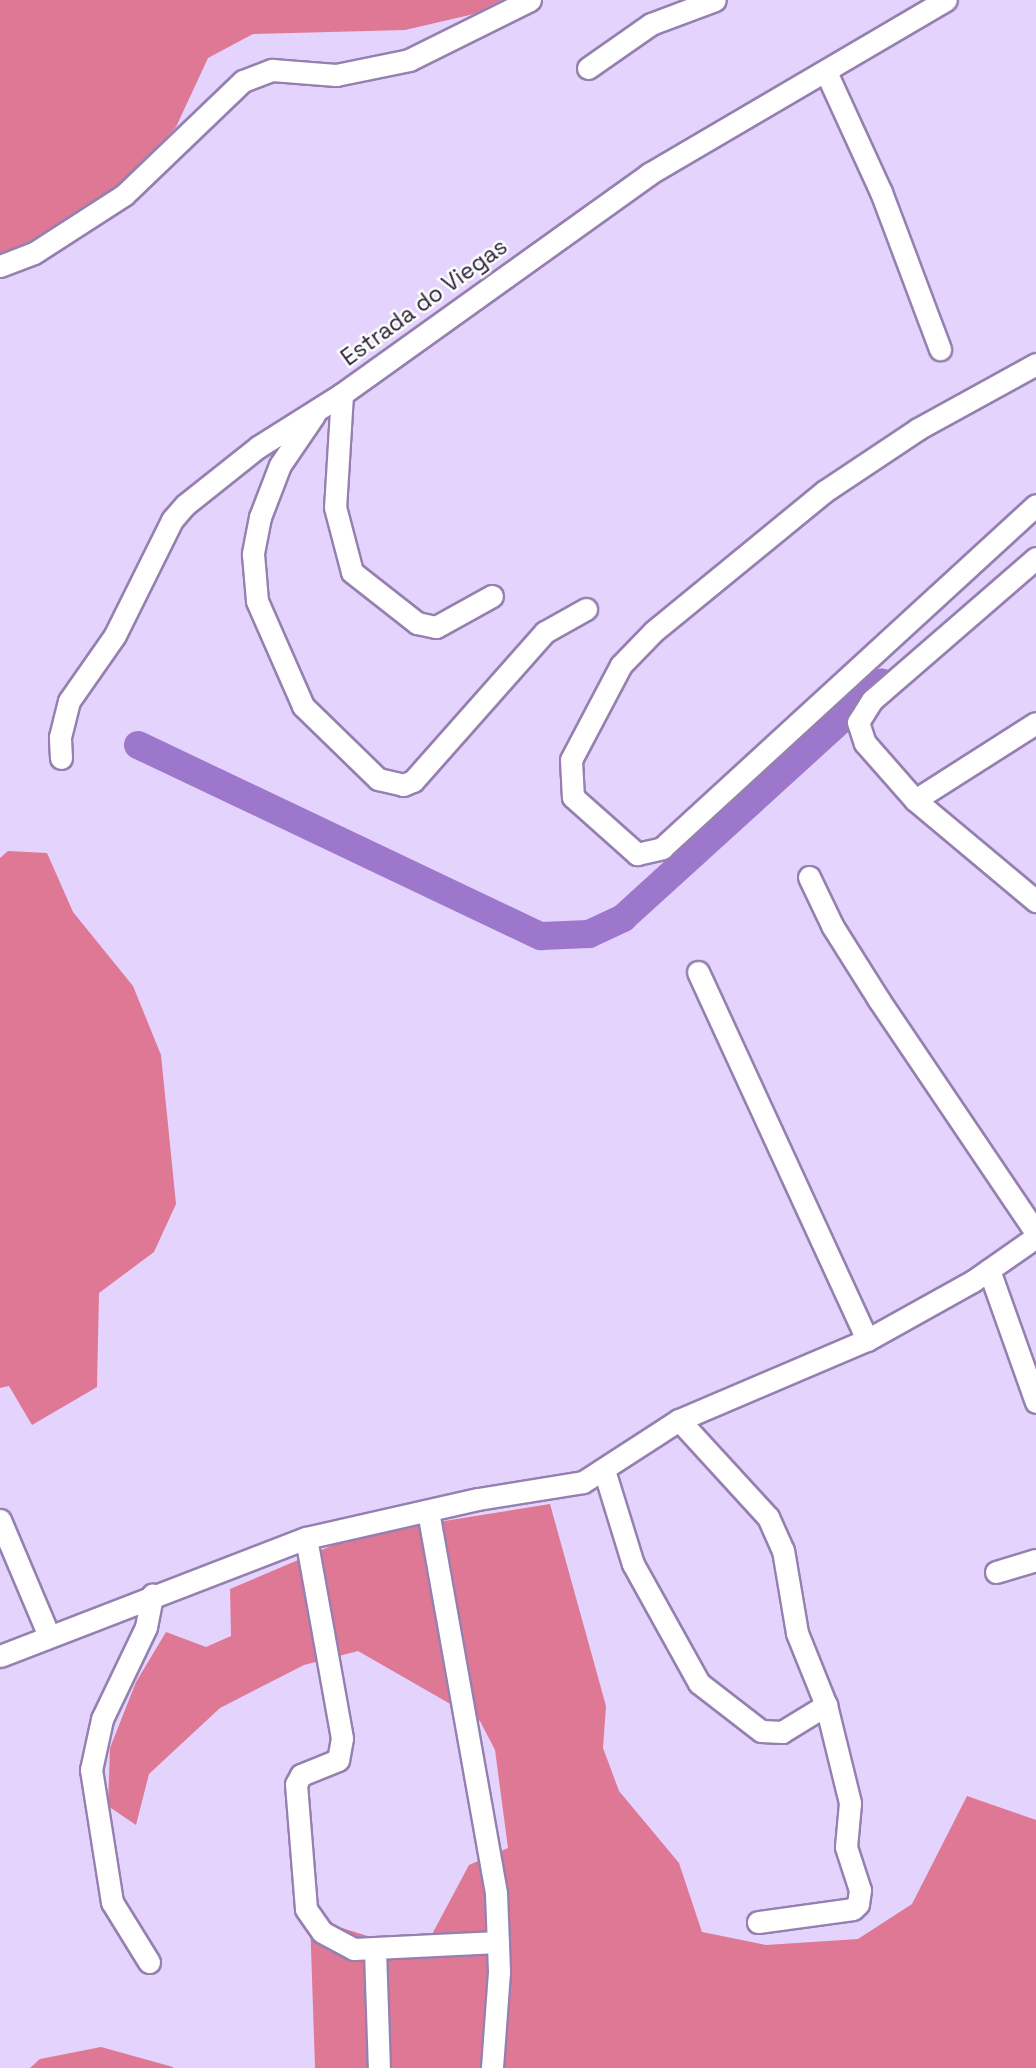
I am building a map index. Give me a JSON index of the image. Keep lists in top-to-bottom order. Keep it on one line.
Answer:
{"streets":{"street":["Estrada do Viegas"]}}
